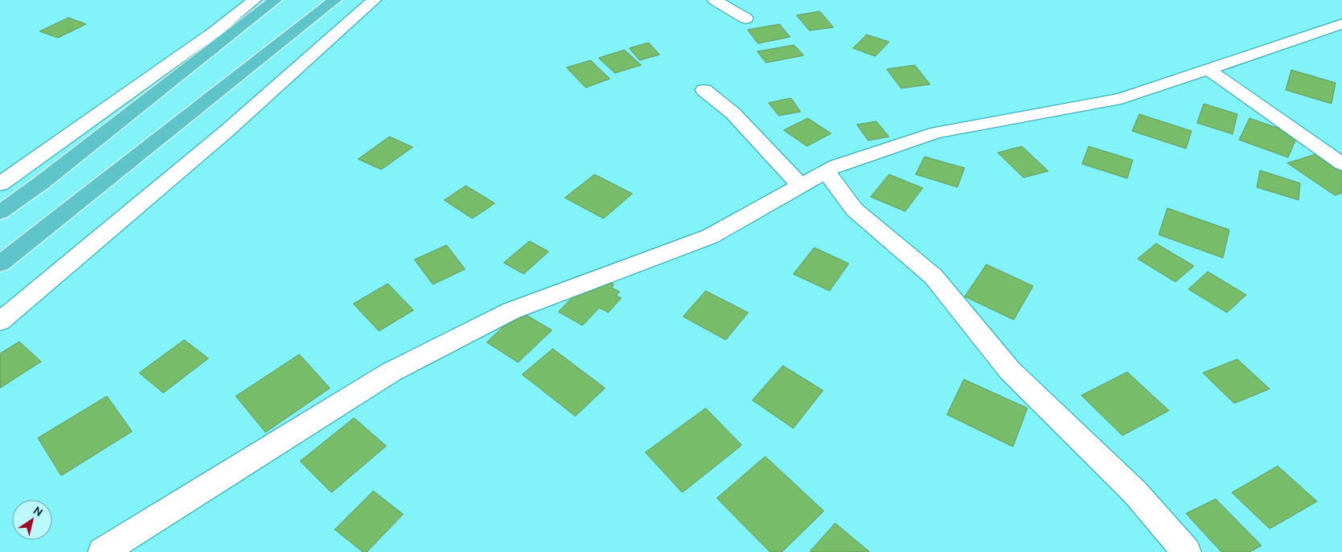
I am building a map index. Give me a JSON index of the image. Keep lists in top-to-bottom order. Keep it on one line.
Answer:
{"north":"top right"}
